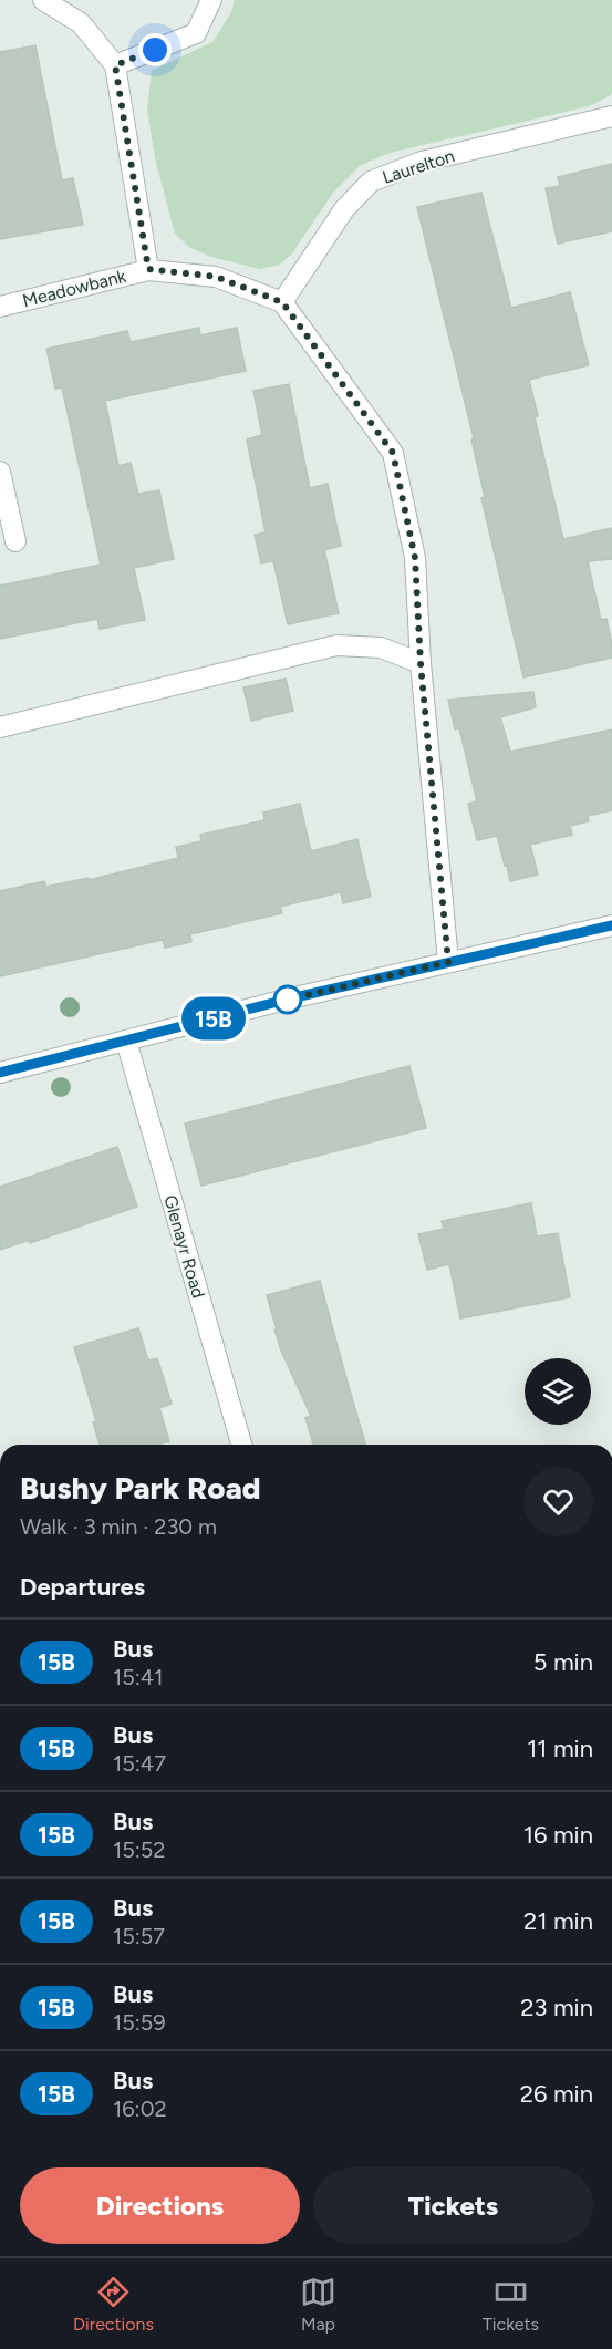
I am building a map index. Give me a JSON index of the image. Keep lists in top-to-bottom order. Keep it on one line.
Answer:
{"streets":{"street":["Laurelton","Meadowbank","Glenayr Road"]},"crossings":[["Laurelton","Meadowbank"]],"lines":["bus line 15B"],"page":{"on_map":"15B","heading":[["Bushy Park Road","Walk · 3 min · 230 m"],"Departures"],"list":[{"mark":"15B","name":"Bus","note":"15:41","value":"5 min"},{"mark":"15B","name":"Bus","note":"15:47","value":"11 min"},{"mark":"15B","name":"Bus","note":"15:52","value":"16 min"},{"mark":"15B","name":"Bus","note":"15:57","value":"21 min"},{"mark":"15B","name":"Bus","note":"15:59","value":"23 min"},{"mark":"15B","name":"Bus","note":"16:02","value":"26 min"}],"buttons":["Directions","Tickets"],"tabs":["Directions","Map","Tickets"]}}
